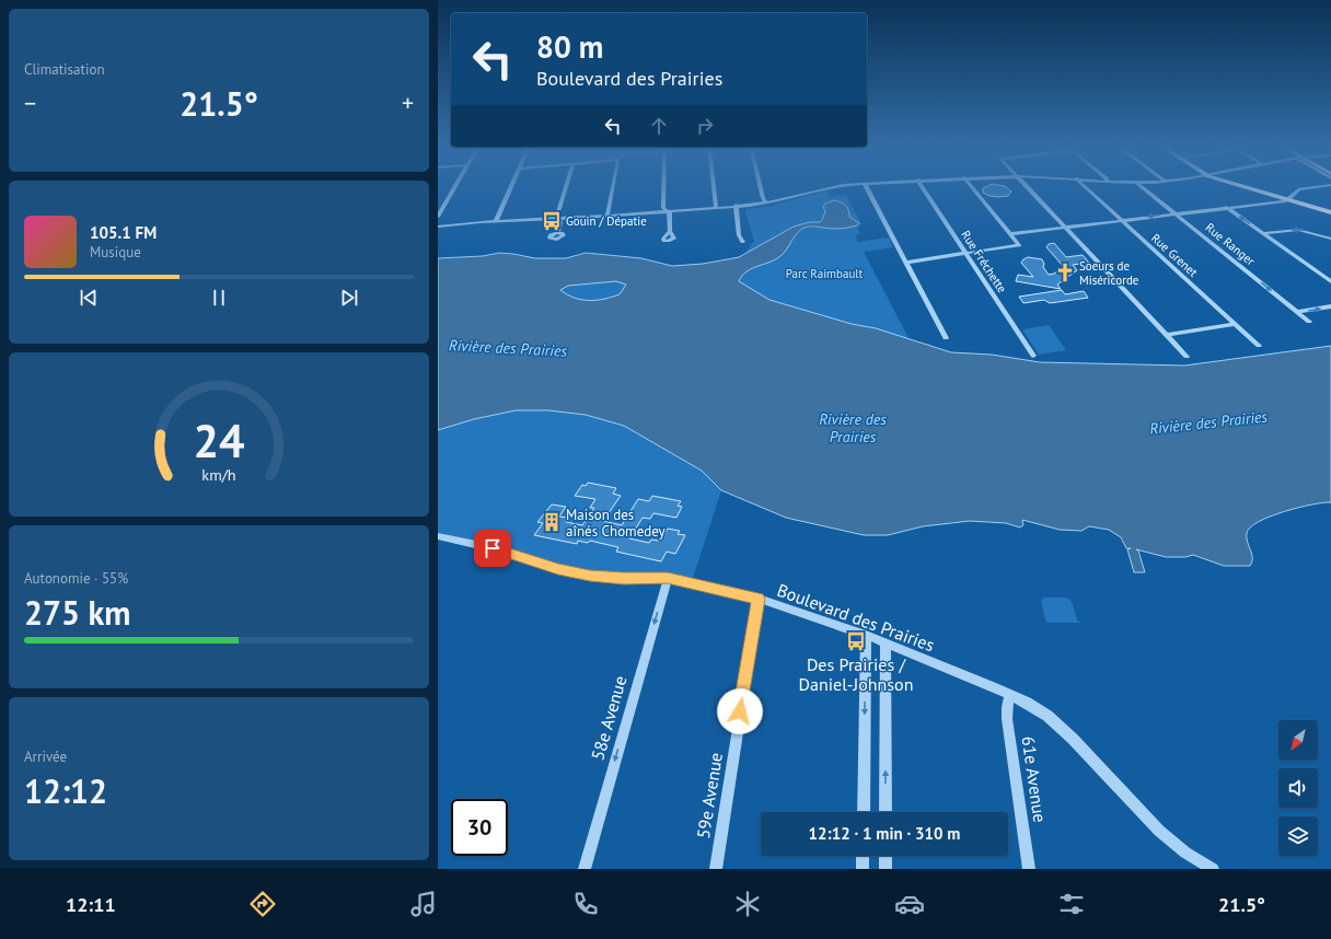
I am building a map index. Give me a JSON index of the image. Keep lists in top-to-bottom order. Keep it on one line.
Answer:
{"streets":{"street":["Rue Ranger","Rue Grenet","Rue Fréchette","Boulevard des Prairies","58e Avenue","61e Avenue","59e Avenue"]},"crossings":[["Boulevard des Prairies","58e Avenue"],["Boulevard des Prairies","61e Avenue"],["Boulevard des Prairies","59e Avenue"]],"one_way":["58e Avenue"],"water":["Rivière des Prairies"],"parks":["Parc Raimbault"],"places":{"bus stop":["Gouin / Dépatie","Des Prairies / Daniel-Johnson"],"church":["Soeurs de Miséricorde"],"building":["Maison des aînés Chomedey"]},"north":"bottom left","page":{"tile":["Climatisation",["Autonomie · 55%","275 km"],["Arrivée","12:12"]],"turn":["80 m","Boulevard des Prairies"],"heat":["−","21.5°","+"],"song":["105.1 FM","Musique"],"limit":"30","trip":"12:12 · 1 min · 310 m","tabs":["12:11","21.5°"],"gauge":["24","km/h"]}}
